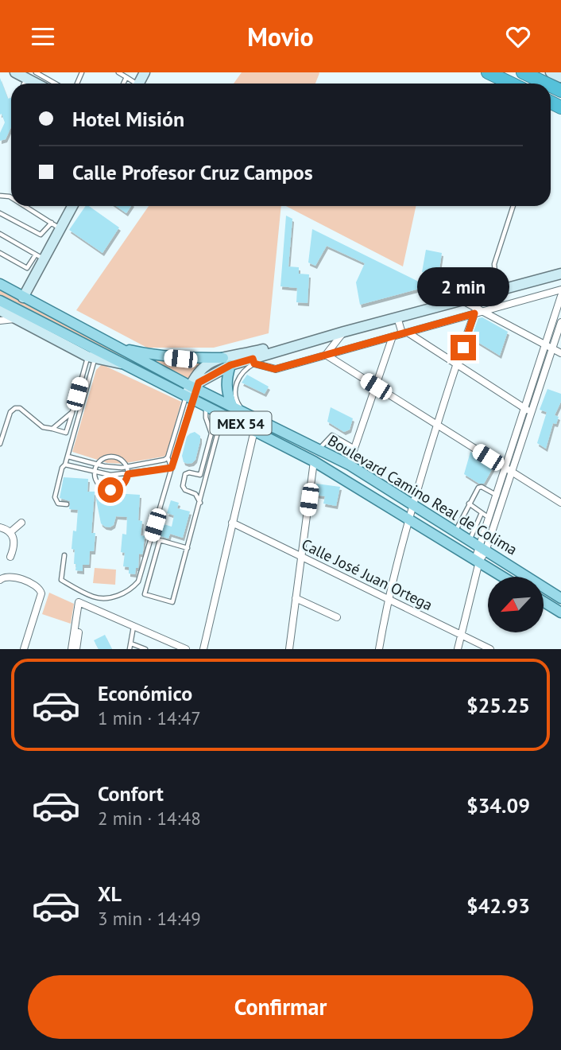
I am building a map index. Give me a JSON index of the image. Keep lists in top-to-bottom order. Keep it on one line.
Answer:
{"streets":{"main road":["MEX 54","Boulevard Camino Real de Colima"],"street":["Calle José Juan Ortega"]},"north":"bottom left","page":{"header":"Movio","banner":["Hotel Misión","Calle Profesor Cruz Campos"],"bubble":"2 min","list":[{"name":"Económico","note":"1 min · 14:47","value":"$25.25"},{"name":"Confort","note":"2 min · 14:48","value":"$34.09"},{"name":"XL","note":"3 min · 14:49","value":"$42.93"}],"buttons":"Confirmar"}}
